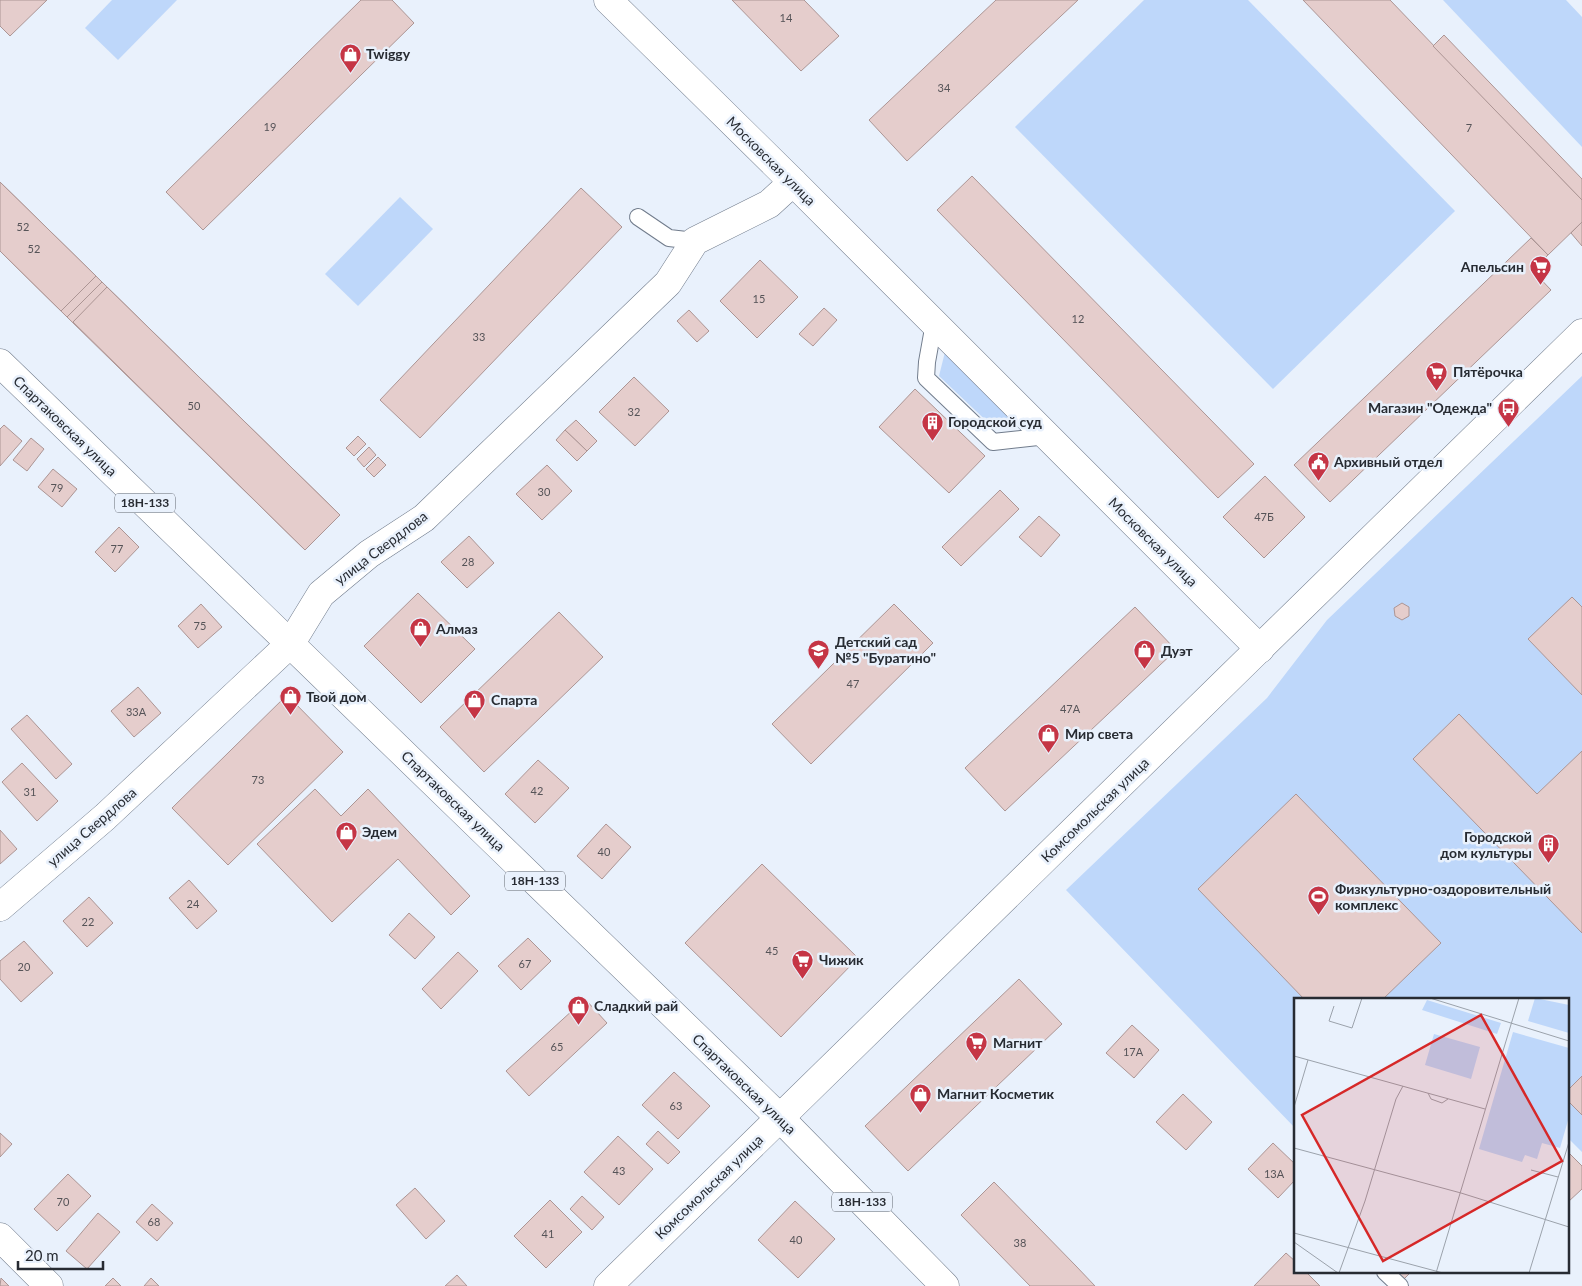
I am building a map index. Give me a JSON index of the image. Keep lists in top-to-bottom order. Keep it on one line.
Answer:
{"streets":{"street":["Московская улица","Спартаковская улица","18Н-133","улица Свердлова","Комсомольская улица"]},"crossings":[["Московская улица","Комсомольская улица"],["Спартаковская улица","улица Свердлова"],["Спартаковская улица","Комсомольская улица"]],"places":{"shop":["Twiggy","Алмаз","Дуэт","Твой дом","Спарта","Мир света","Эдем","Сладкий рай","Магнит Косметик"],"supermarket":["Апельсин","Пятёрочка","Чижик","Магнит"],"bus stop":["Магазин \"Одежда\""],"building":["Городской суд","Городской дом культуры"],"public building":["Архивный отдел"],"school or university":["Детский сад №5 \"Буратино\""],"sports":["Физкультурно-оздоровительный комплекс"]},"house_numbers":["14","34","19","7","52","52","15","12","33","50","32","79","30","47Б","77","28","75","47","47А","33А","73","42","31","40","24","22","45","67","20","65","17А","63","43","13А","70","68","41","40","38"],"scale_bar":"20 m"}
